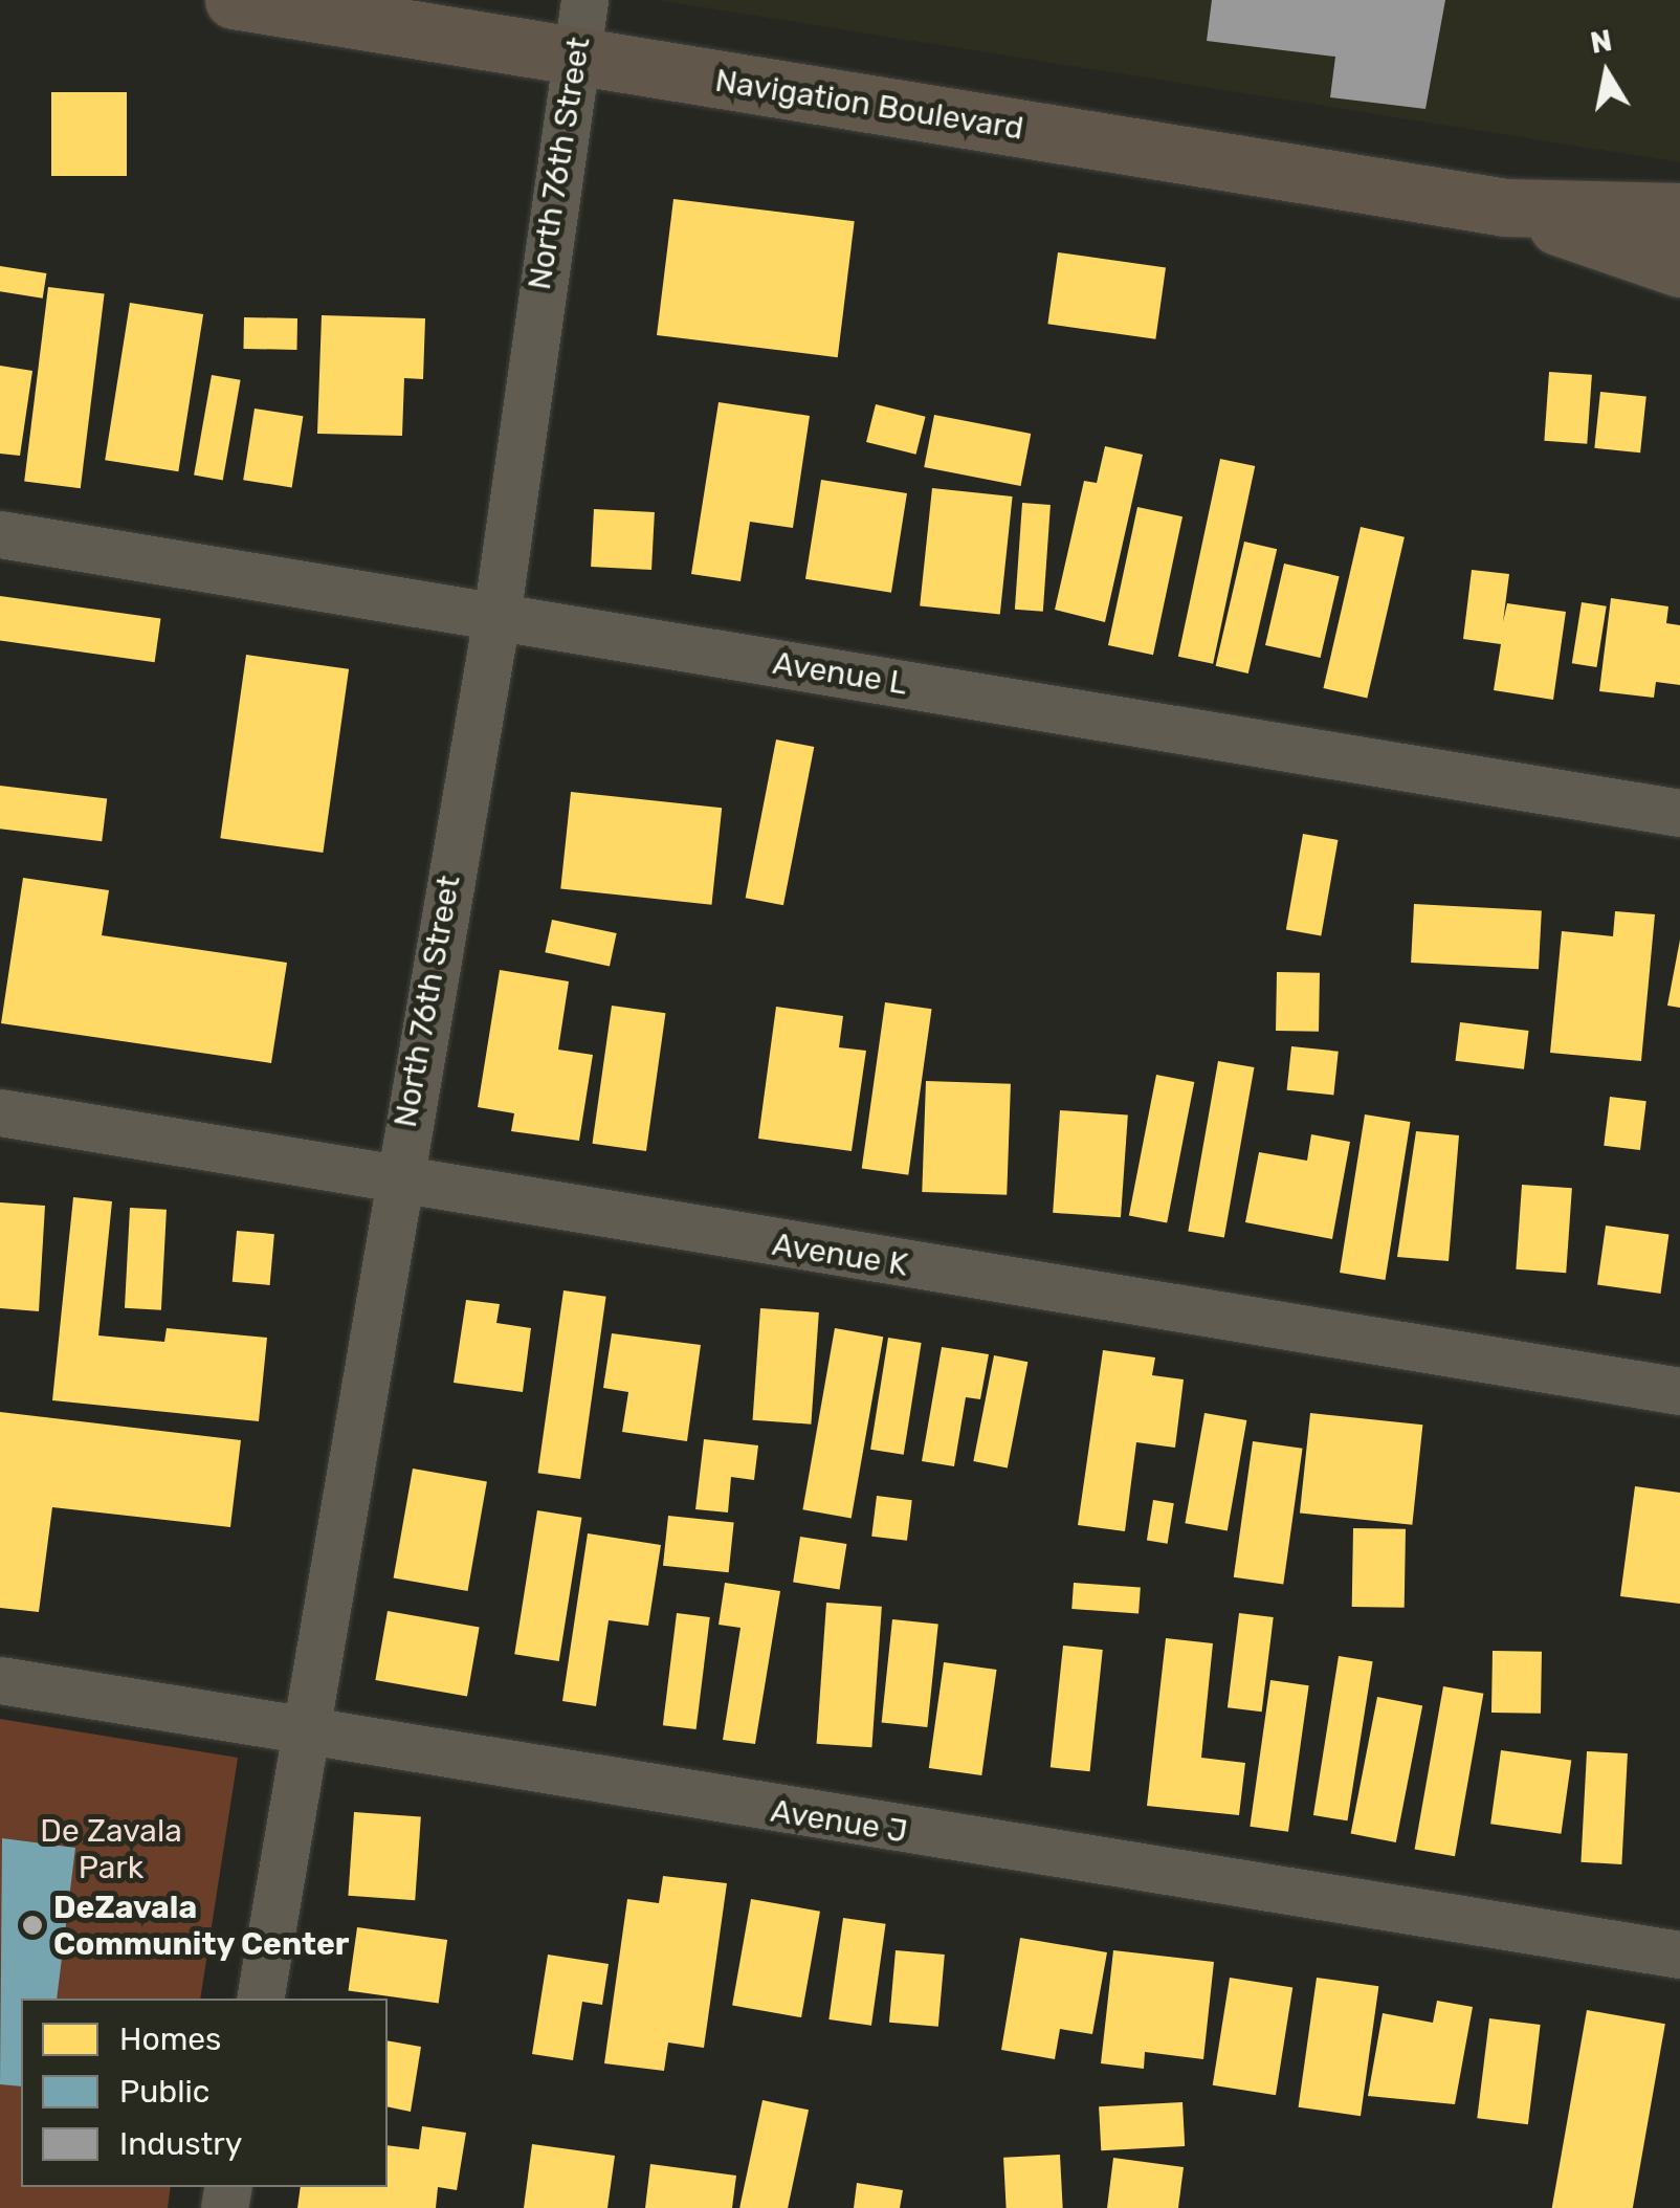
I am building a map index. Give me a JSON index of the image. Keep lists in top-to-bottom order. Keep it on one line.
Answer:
{"streets":{"main road":["Navigation Boulevard"],"street":["North 76th Street","Avenue L","Avenue K","Avenue J"]},"crossings":[["Navigation Boulevard","North 76th Street"],["North 76th Street","Avenue L"],["North 76th Street","Avenue K"],["North 76th Street","Avenue J"]],"parks":["De Zavala Park"],"places":["DeZavala Community Center"],"legend":["Homes","Public","Industry"],"north":"top"}
